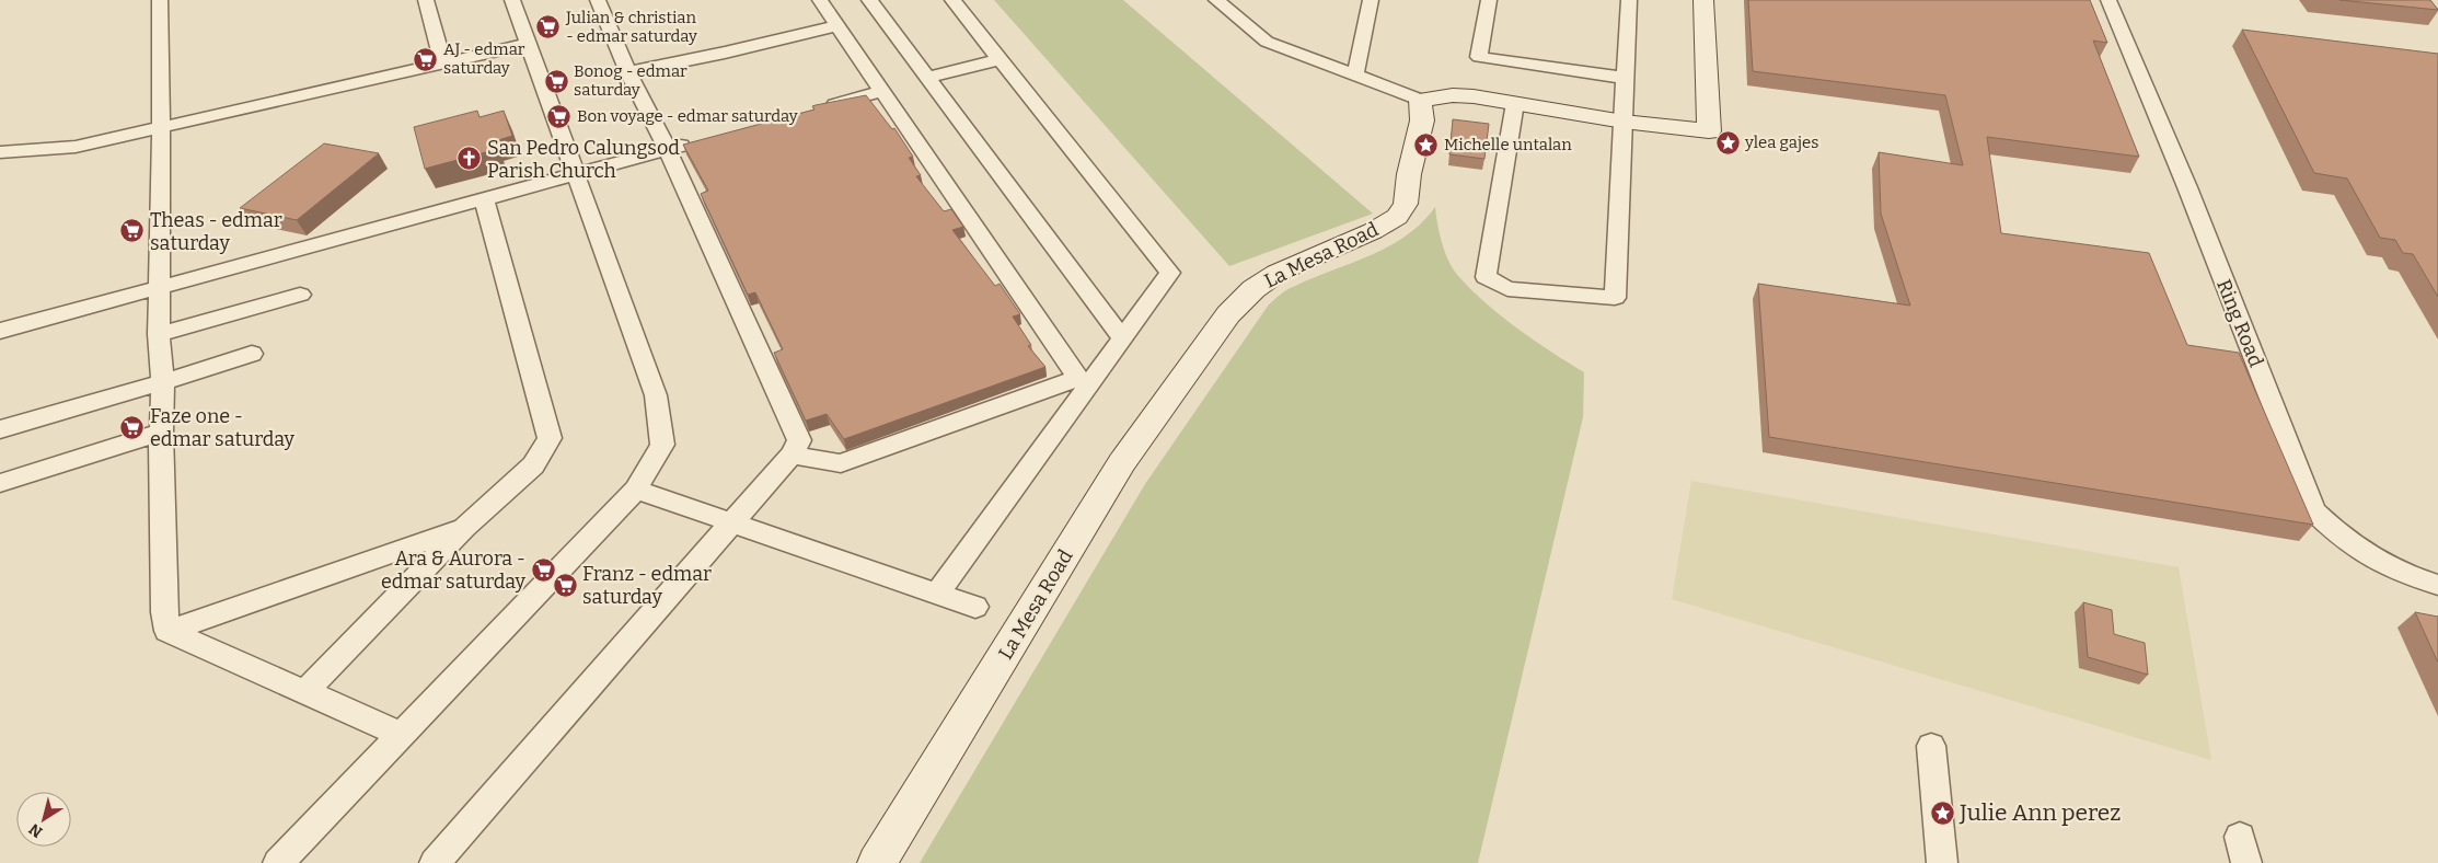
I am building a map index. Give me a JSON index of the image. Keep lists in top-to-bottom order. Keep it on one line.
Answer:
{"streets":{"street":["La Mesa Road","Ring Road"]},"places":{"supermarket":["Julian & christian - edmar saturday","AJ - edmar saturday","Bonog - edmar saturday","Bon voyage - edmar saturday","Theas - edmar saturday","Faze one - edmar saturday","Ara & Aurora - edmar saturday","Franz - edmar saturday"],"place":["ylea gajes","Michelle untalan","Julie Ann perez"],"church":["San Pedro Calungsod Parish Church"]},"north":"bottom left"}
